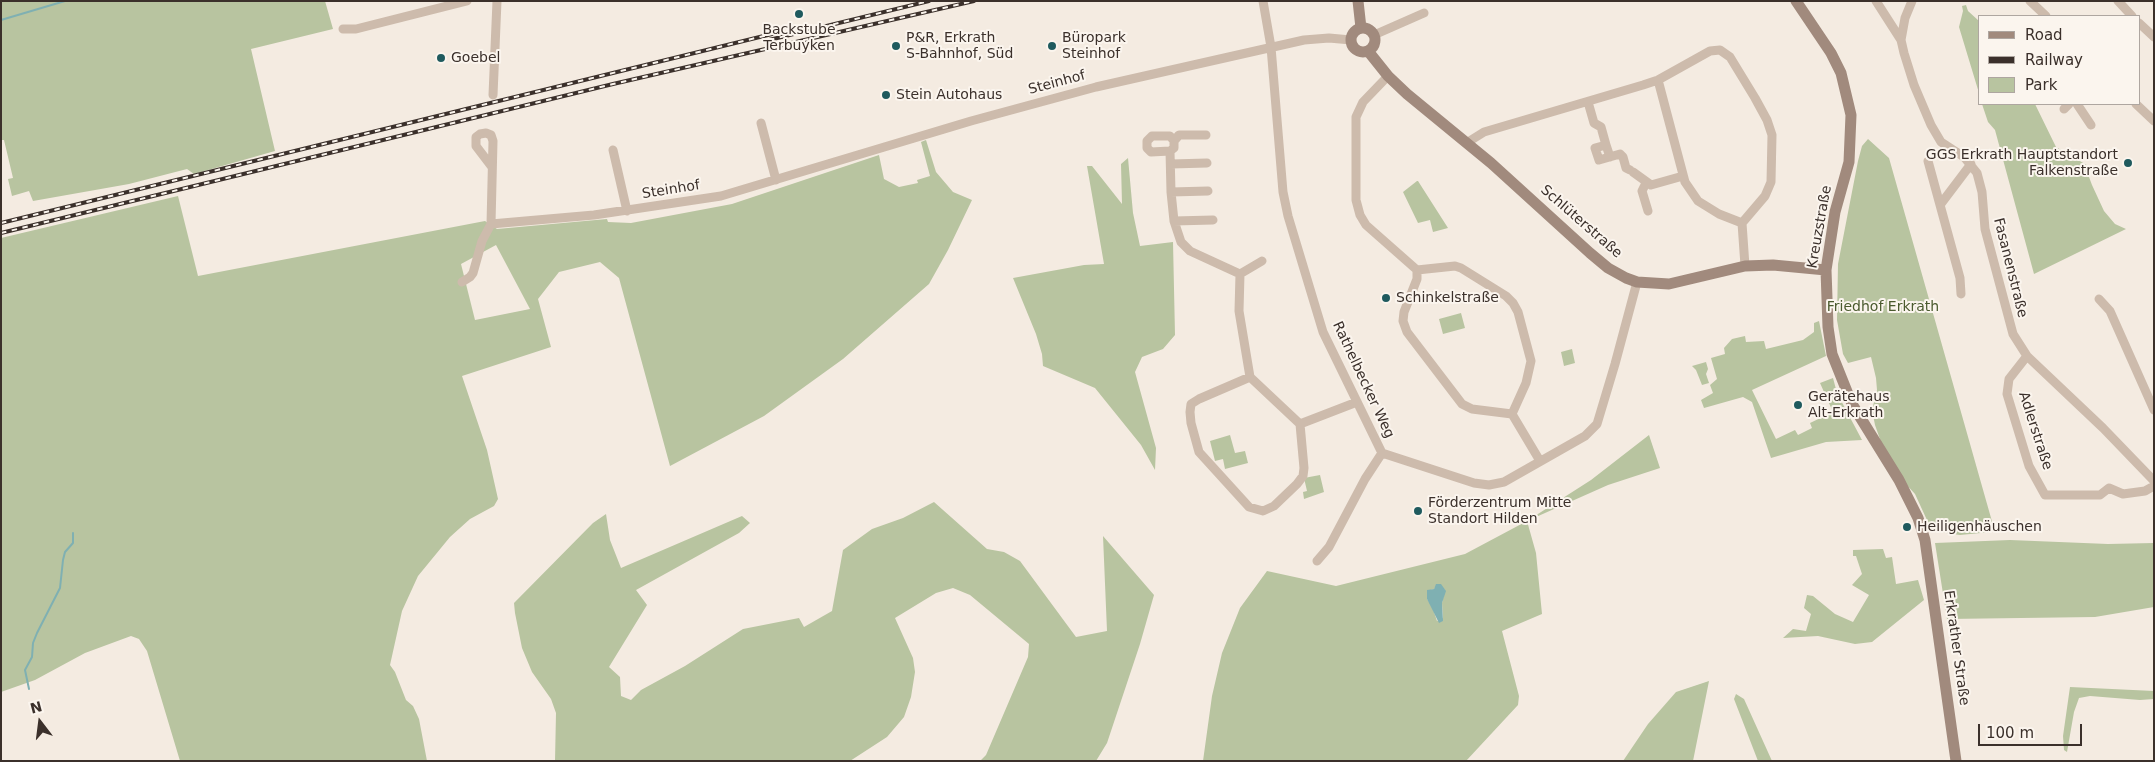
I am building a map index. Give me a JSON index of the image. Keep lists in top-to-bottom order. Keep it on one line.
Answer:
{"streets":{"main road":["Schlüterstraße","Kreuzstraße","Erkrather Straße"],"street":["Steinhof","Fasanenstraße","Rathelbecker Weg","Adlerstraße"]},"crossings":[["Steinhof","Schlüterstraße"],["Steinhof","Rathelbecker Weg"],["Schlüterstraße","Kreuzstraße"],["Schlüterstraße","Rathelbecker Weg"],["Kreuzstraße","Erkrather Straße"],["Fasanenstraße","Adlerstraße"]],"parks":["Friedhof Erkrath"],"places":["Backstube Terbuyken","P&R, Erkrath S-Bahnhof, Süd","Büropark Steinhof","Goebel","Stein Autohaus","GGS Erkrath Hauptstandort Falkenstraße","Schinkelstraße","Gerätehaus Alt-Erkrath","Förderzentrum Mitte Standort Hilden","Heiligenhäuschen"],"legend":["Road","Railway","Park"],"scale_bar":"100 m","north":"top"}
